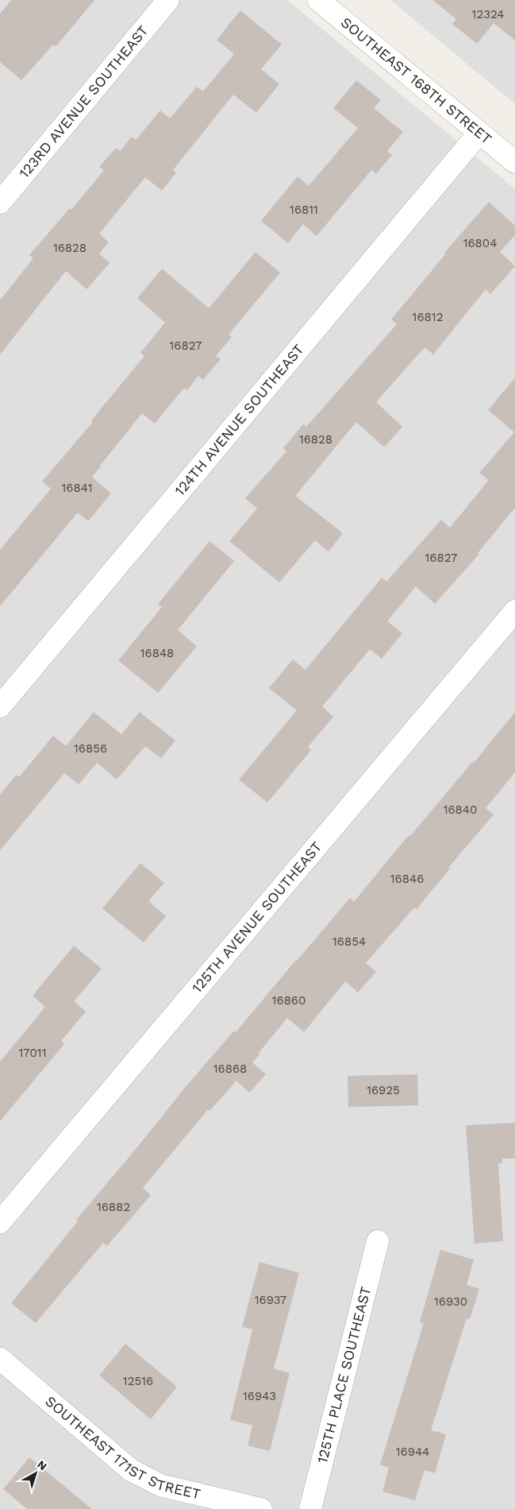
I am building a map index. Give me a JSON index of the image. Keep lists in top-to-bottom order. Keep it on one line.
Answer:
{"streets":{"street":["SOUTHEAST 168TH STREET","123RD AVENUE SOUTHEAST","124TH AVENUE SOUTHEAST","125TH AVENUE SOUTHEAST","125TH PLACE SOUTHEAST","SOUTHEAST 171ST STREET"]},"crossings":[["SOUTHEAST 168TH STREET","124TH AVENUE SOUTHEAST"]],"house_numbers":["12324","16811","16804","16828","16812","16827","16828","16841","16827","16848","16856","16840","16846","16854","16860","17011","16868","16925","16882","16937","16930","12516","16943","16944"],"north":"top right"}
